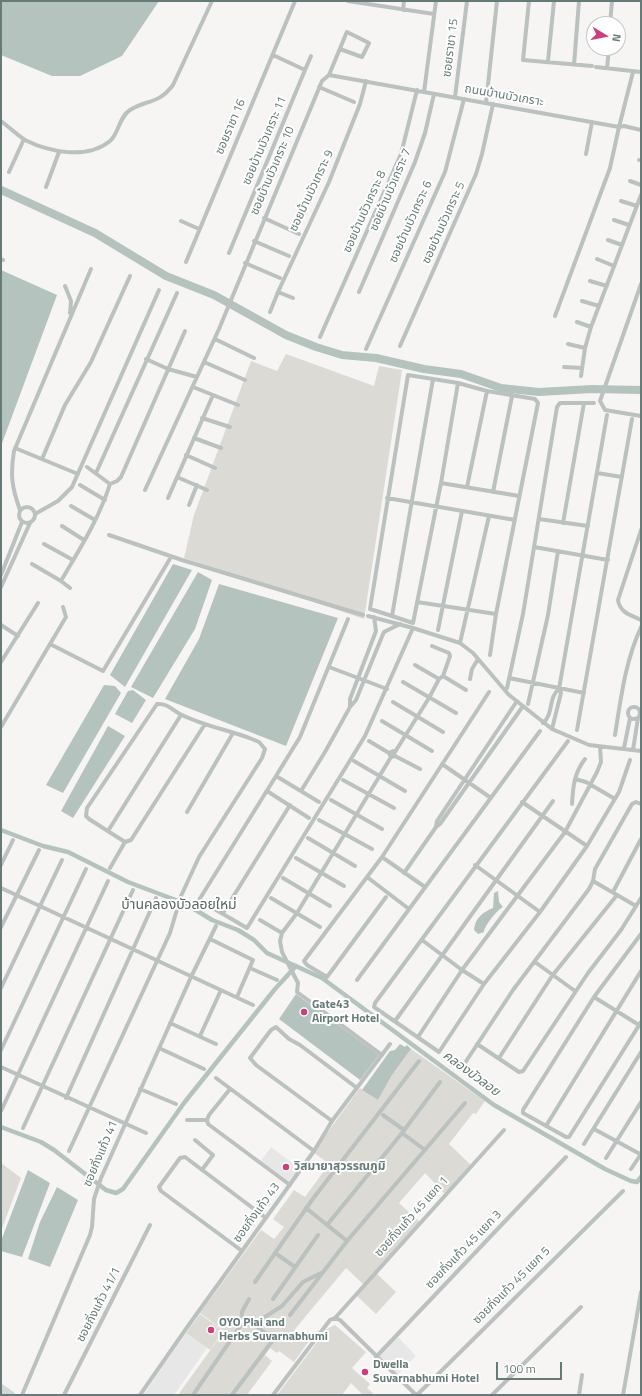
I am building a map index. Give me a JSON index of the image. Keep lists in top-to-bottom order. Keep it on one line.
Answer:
{"streets":{"street":["ซอยราชา 15","ถนนบ้านบัวเกราะ","ซอยราชา 16","ซอยบ้านบัวเกราะ 11","ซอยบ้านบัวเกราะ 10","ซอยบ้านบัวเกราะ 7","ซอยบ้านบัวเกราะ 9","ซอยบ้านบัวเกราะ 8","ซอยบ้านบัวเกราะ 6","ซอยบ้านบัวเกราะ 5","ซอยกิ่งแก้ว 41","ซอยกิ่งแก้ว 43","ซอยกิ่งแก้ว 45 แยก 1","ซอยกิ่งแก้ว 45 แยก 3","ซอยกิ่งแก้ว 45 แยก 5","ซอยกิ่งแก้ว 41/1"]},"crossings":[["ซอยราชา 15","ถนนบ้านบัวเกราะ"],["ถนนบ้านบัวเกราะ","ซอยบ้านบัวเกราะ 10"],["ถนนบ้านบัวเกราะ","ซอยบ้านบัวเกราะ 7"],["ถนนบ้านบัวเกราะ","ซอยบ้านบัวเกราะ 9"],["ถนนบ้านบัวเกราะ","ซอยบ้านบัวเกราะ 8"],["ถนนบ้านบัวเกราะ","ซอยบ้านบัวเกราะ 6"],["ถนนบ้านบัวเกราะ","ซอยบ้านบัวเกราะ 5"]],"districts":["บ้านคลองบัวลอยใหม่"],"water":["คลองบัวลอย"],"places":["Gate43 Airport Hotel","วิสมายาสุวรรณภูมิ","OYO Plai and Herbs Suvarnabhumi","Dwella Suvarnabhumi Hotel"],"scale_bar":"100 m","north":"right"}
